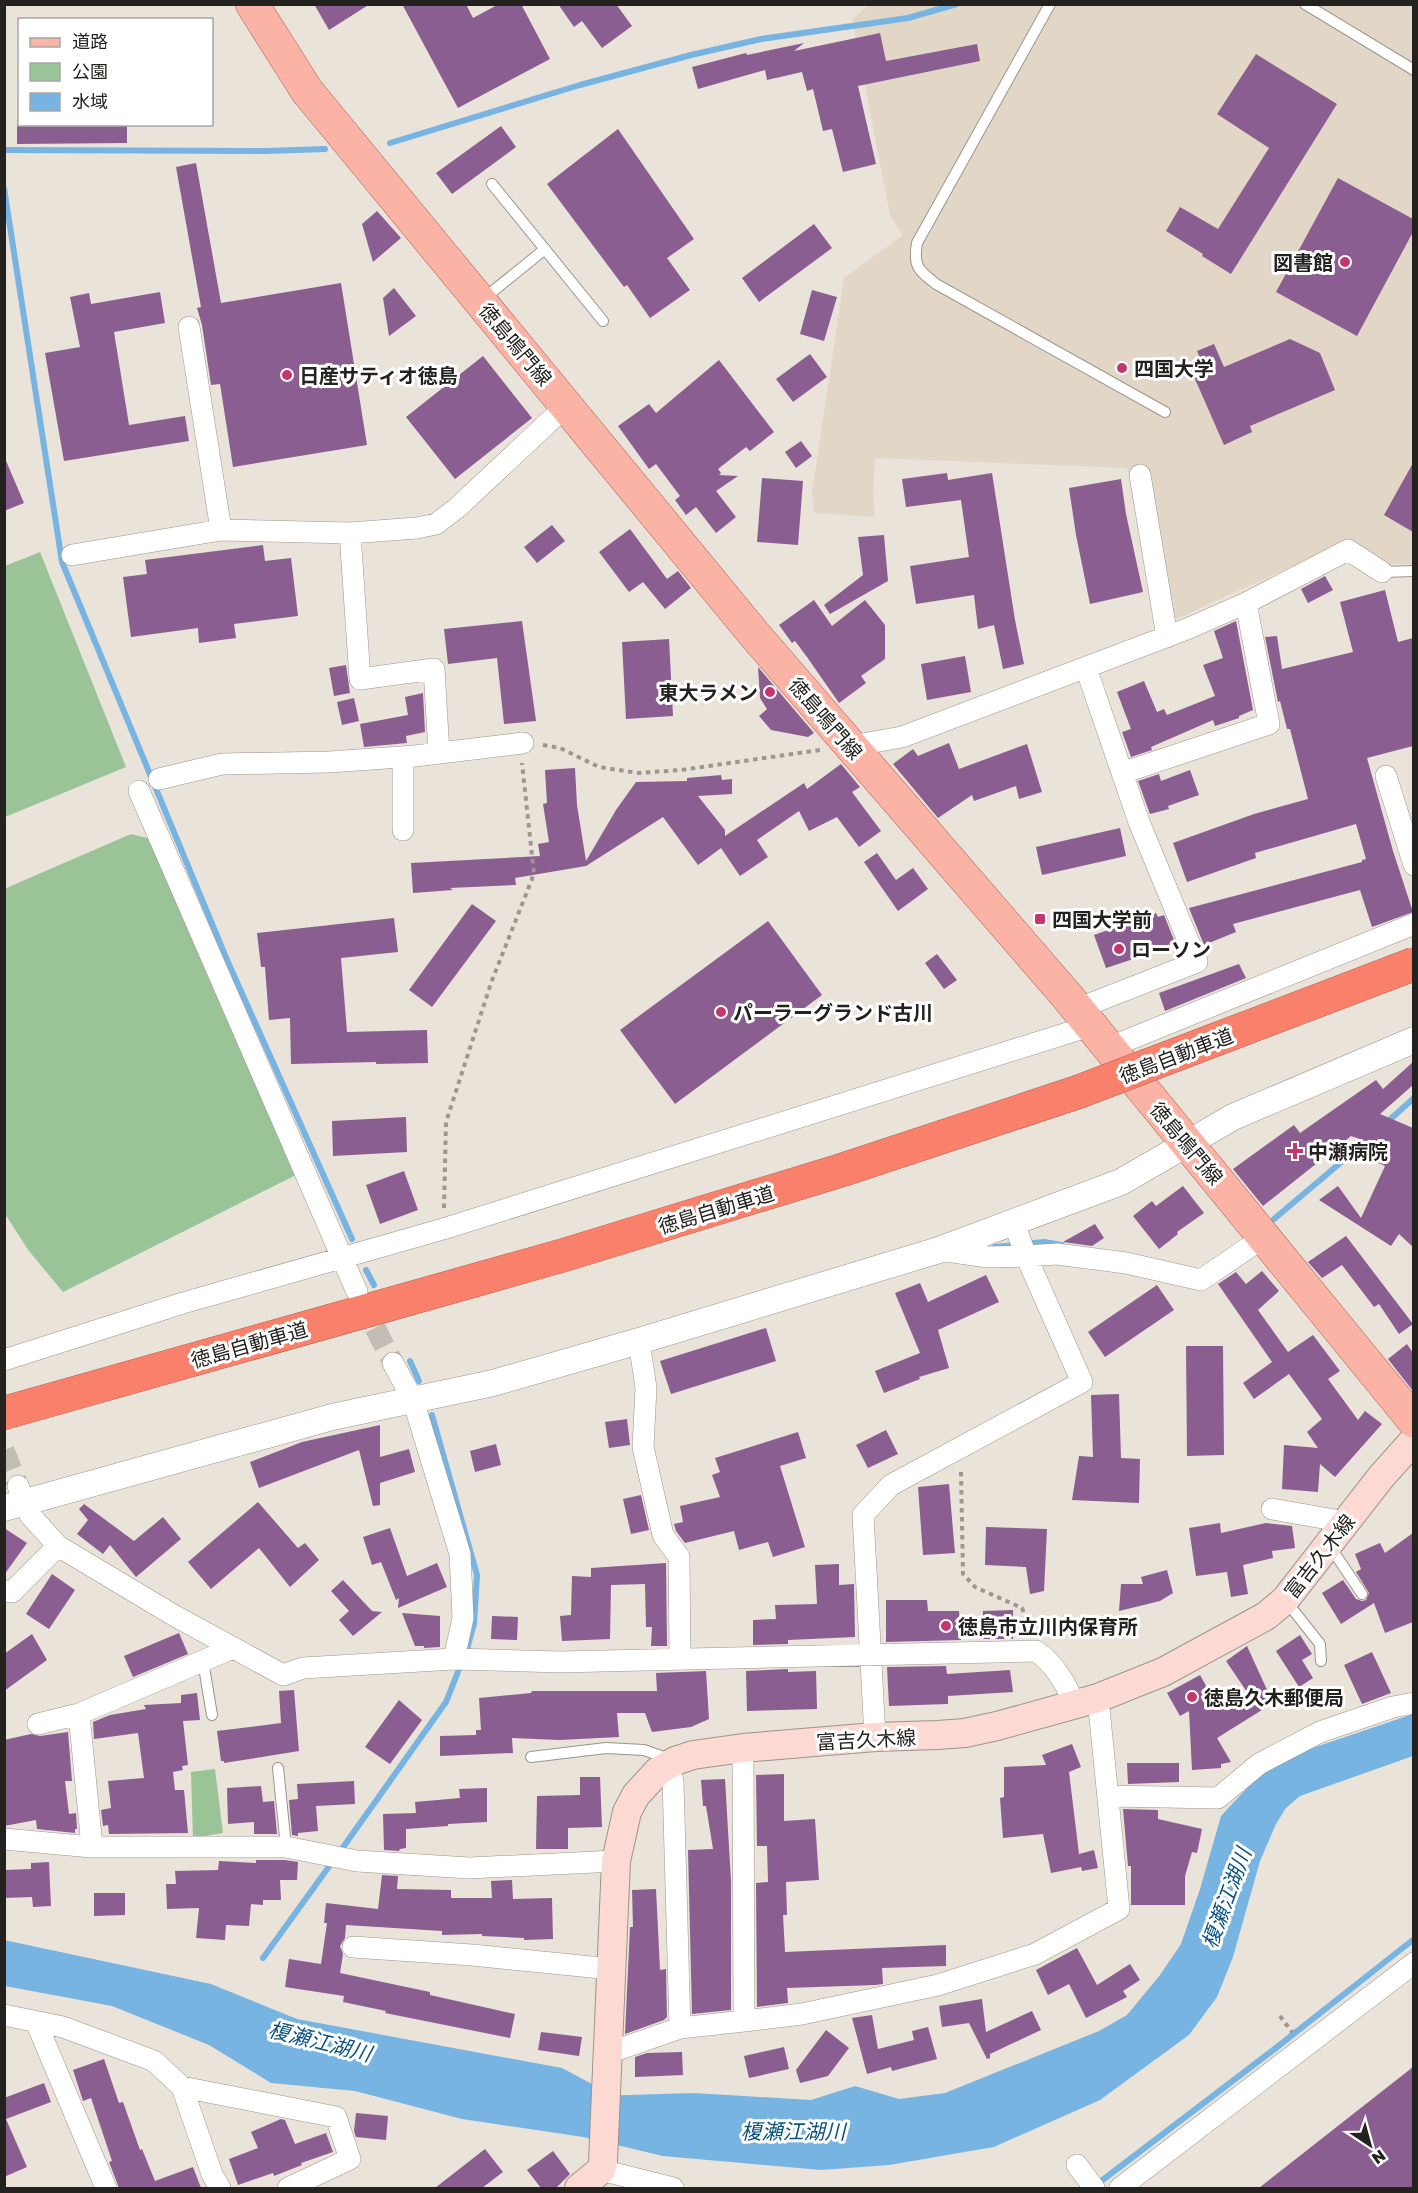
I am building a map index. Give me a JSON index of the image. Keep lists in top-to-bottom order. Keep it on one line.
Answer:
{"streets":{"highway":["徳島自動車道"],"main road":["徳島鳴門線","富吉久木線"]},"water":["榎瀬江湖川"],"places":{"other":["図書館","四国大学","日産サティオ徳島","東大ラメン","ローソン","パーラーグランド古川","徳島市立川内保育所","徳島久木郵便局"],"transit":["四国大学前"],"health":["中瀬病院"]},"legend":["道路","公園","水域"],"north":"bottom right"}
